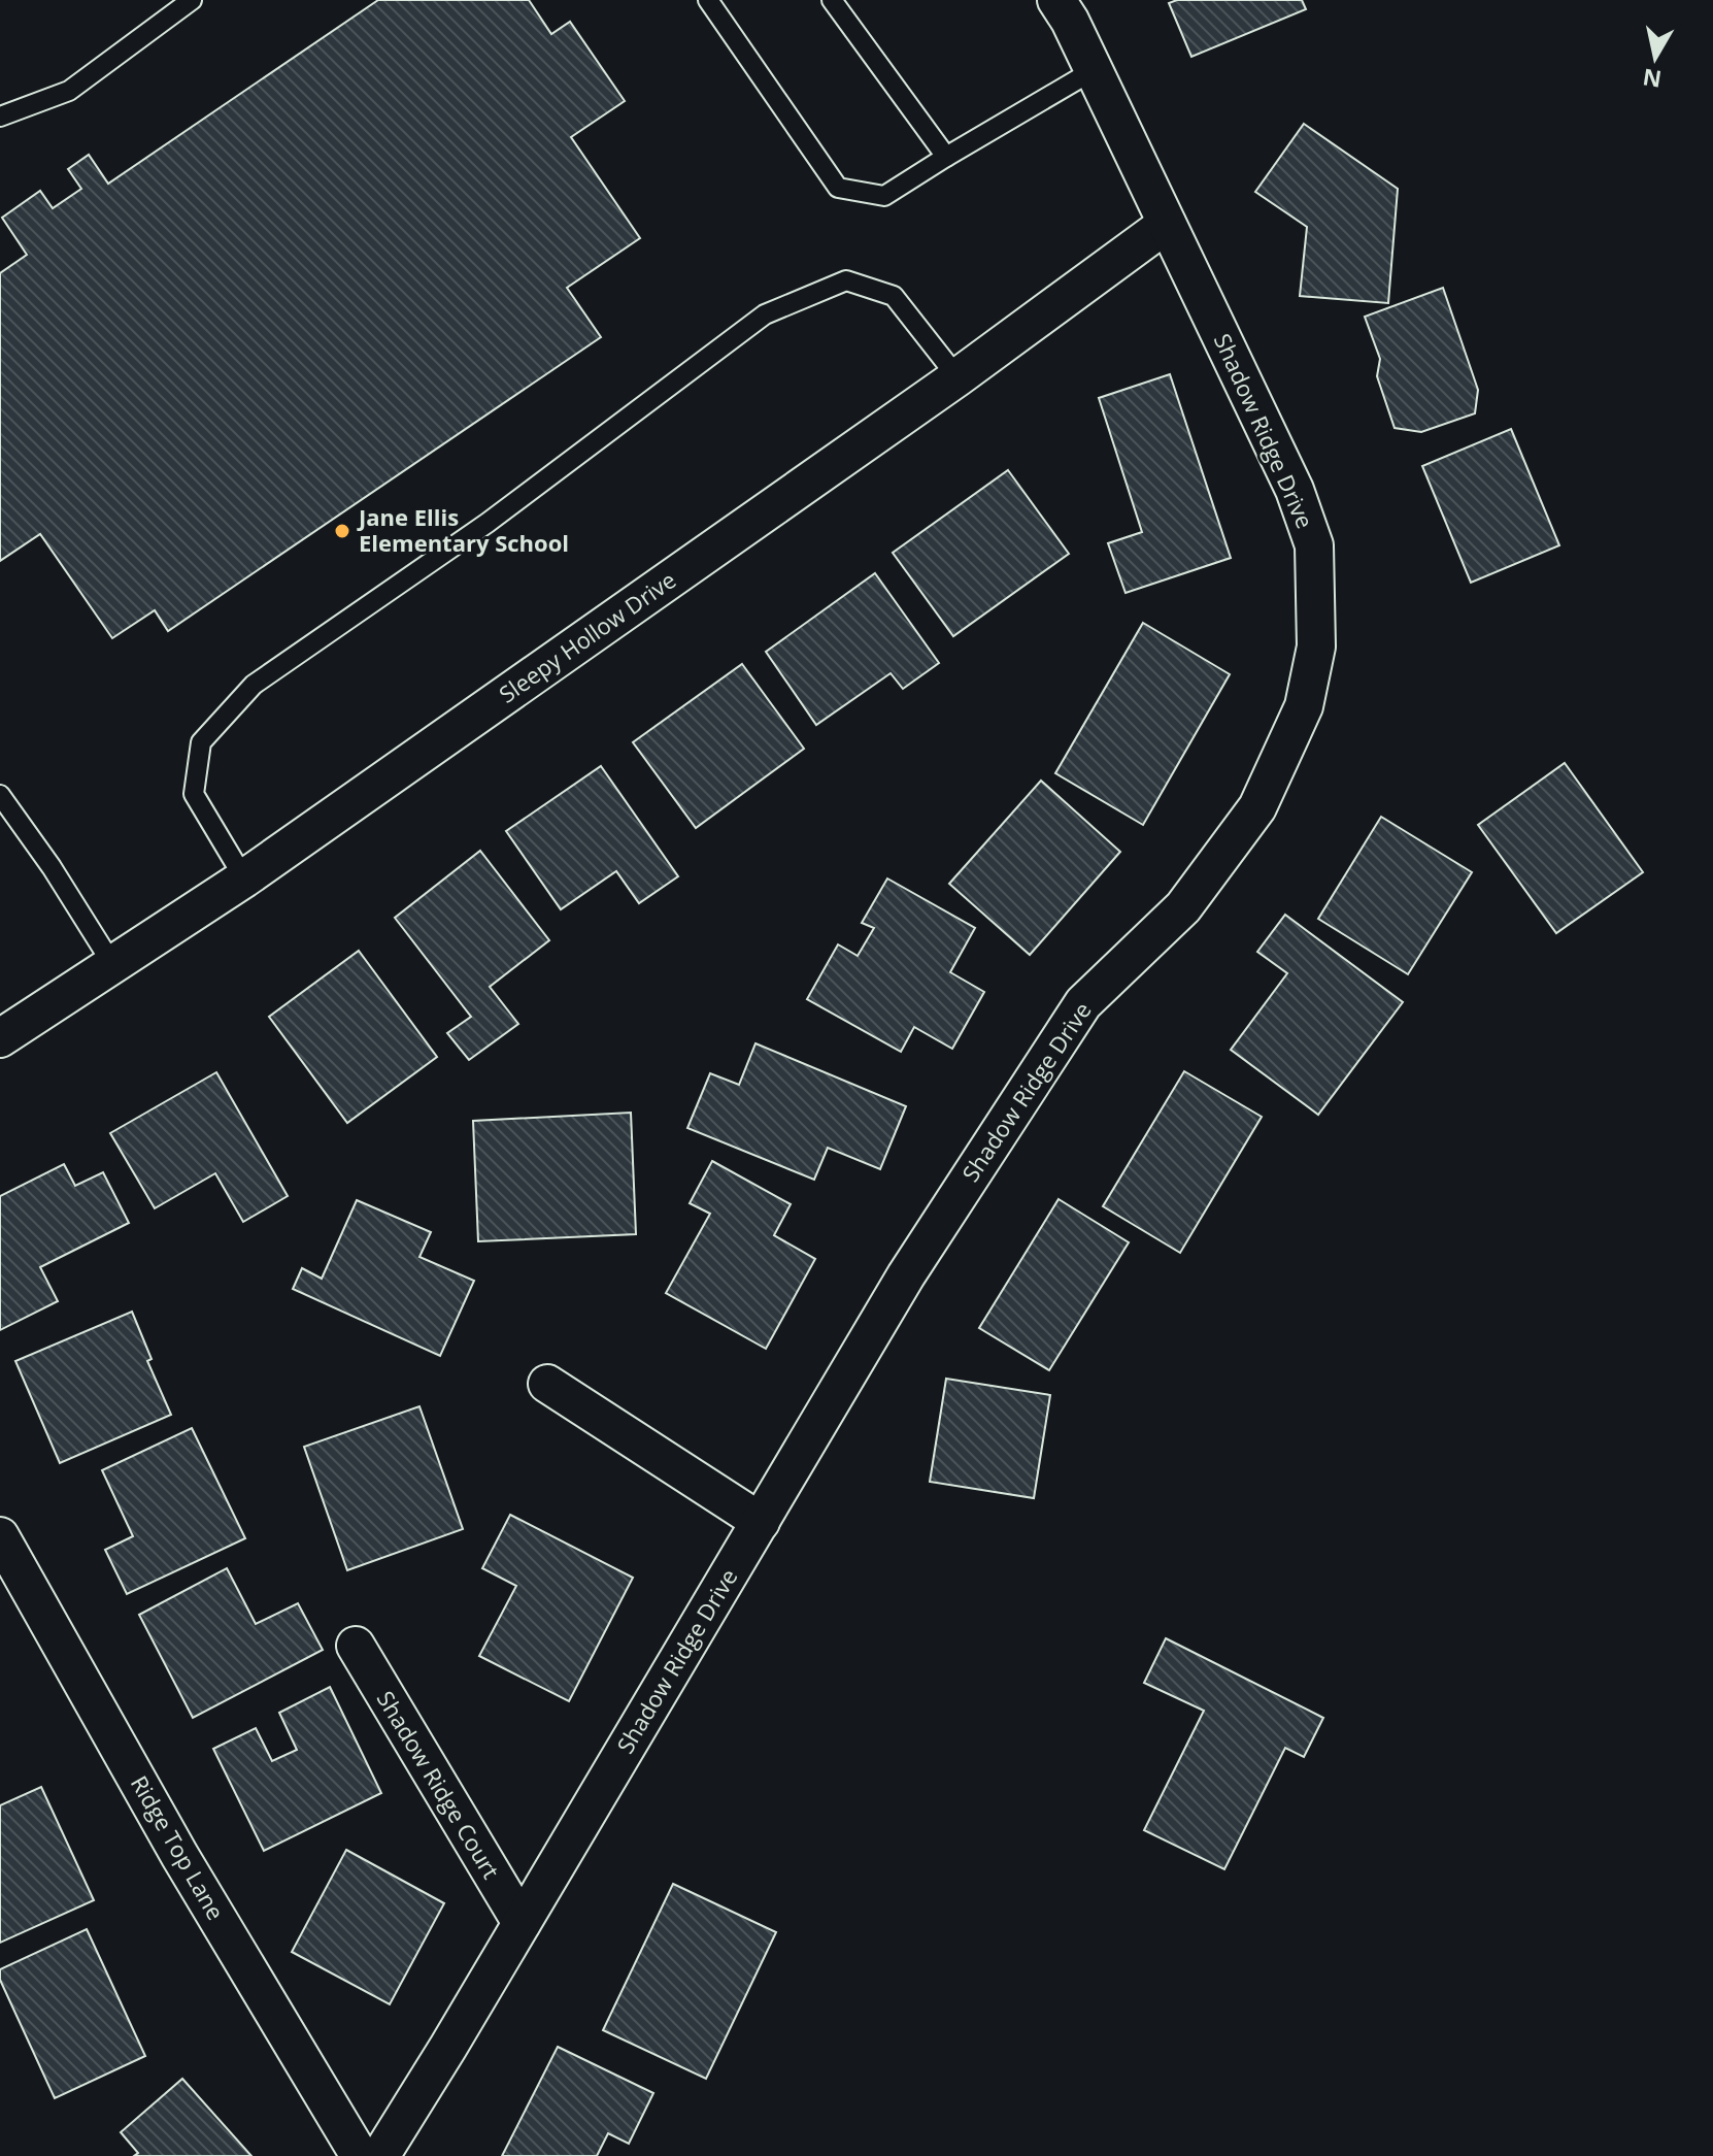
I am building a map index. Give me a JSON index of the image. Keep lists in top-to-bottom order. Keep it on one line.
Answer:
{"streets":{"street":["Shadow Ridge Drive","Sleepy Hollow Drive","Shadow Ridge Court","Ridge Top Lane"]},"crossings":[["Shadow Ridge Drive","Sleepy Hollow Drive"],["Shadow Ridge Drive","Shadow Ridge Court"]],"places":["Jane Ellis Elementary School"],"north":"bottom"}
